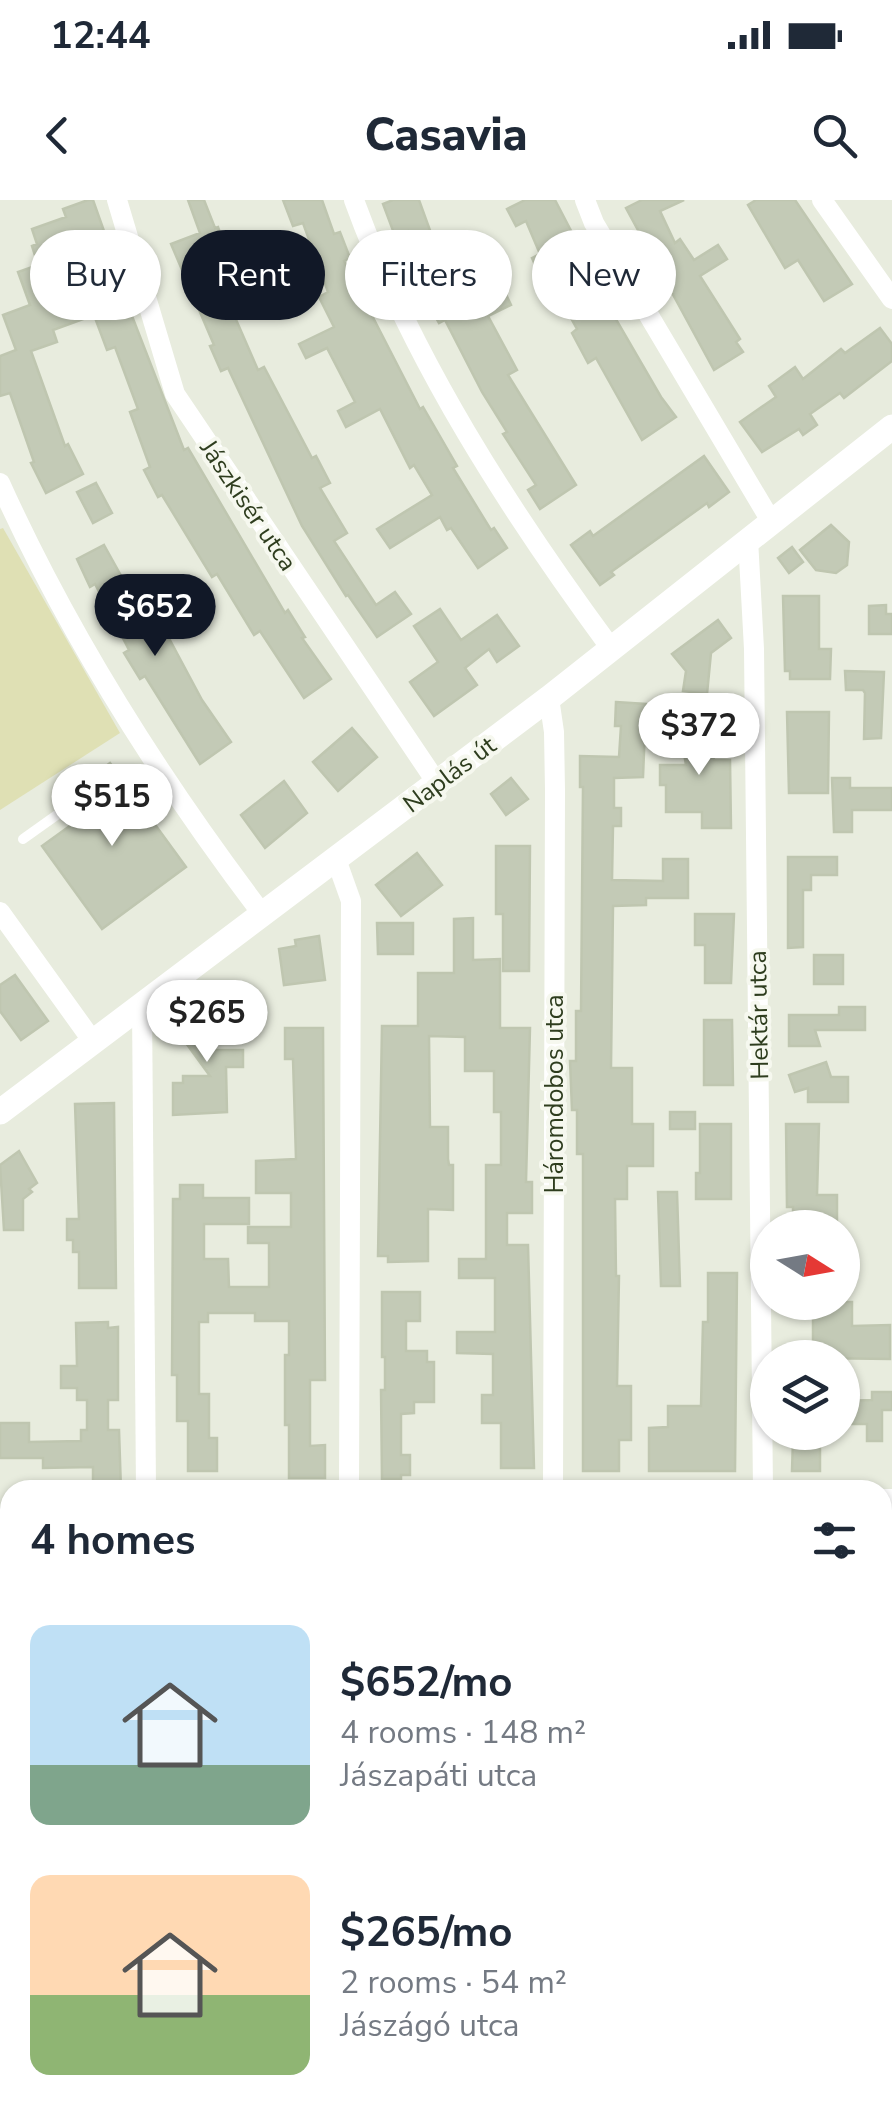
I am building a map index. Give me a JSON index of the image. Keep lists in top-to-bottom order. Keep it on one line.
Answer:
{"streets":{"street":["Jászkisér utca","Naplás út","Hektár utca","Háromdobos utca"]},"crossings":[["Jászkisér utca","Naplás út"],["Naplás út","Hektár utca"],["Naplás út","Háromdobos utca"]],"north":"right","page":{"status":"12:44","header":"Casavia","chip":["Buy","Rent","Filters","New"],"price":["$652","$372","$515","$265"],"heading":"4 homes","list":[{"name":"$652/mo","note":"4 rooms · 148 m² · Jászapáti utca"},{"name":"$265/mo","note":"2 rooms · 54 m² · Jászágó utca"}]}}
